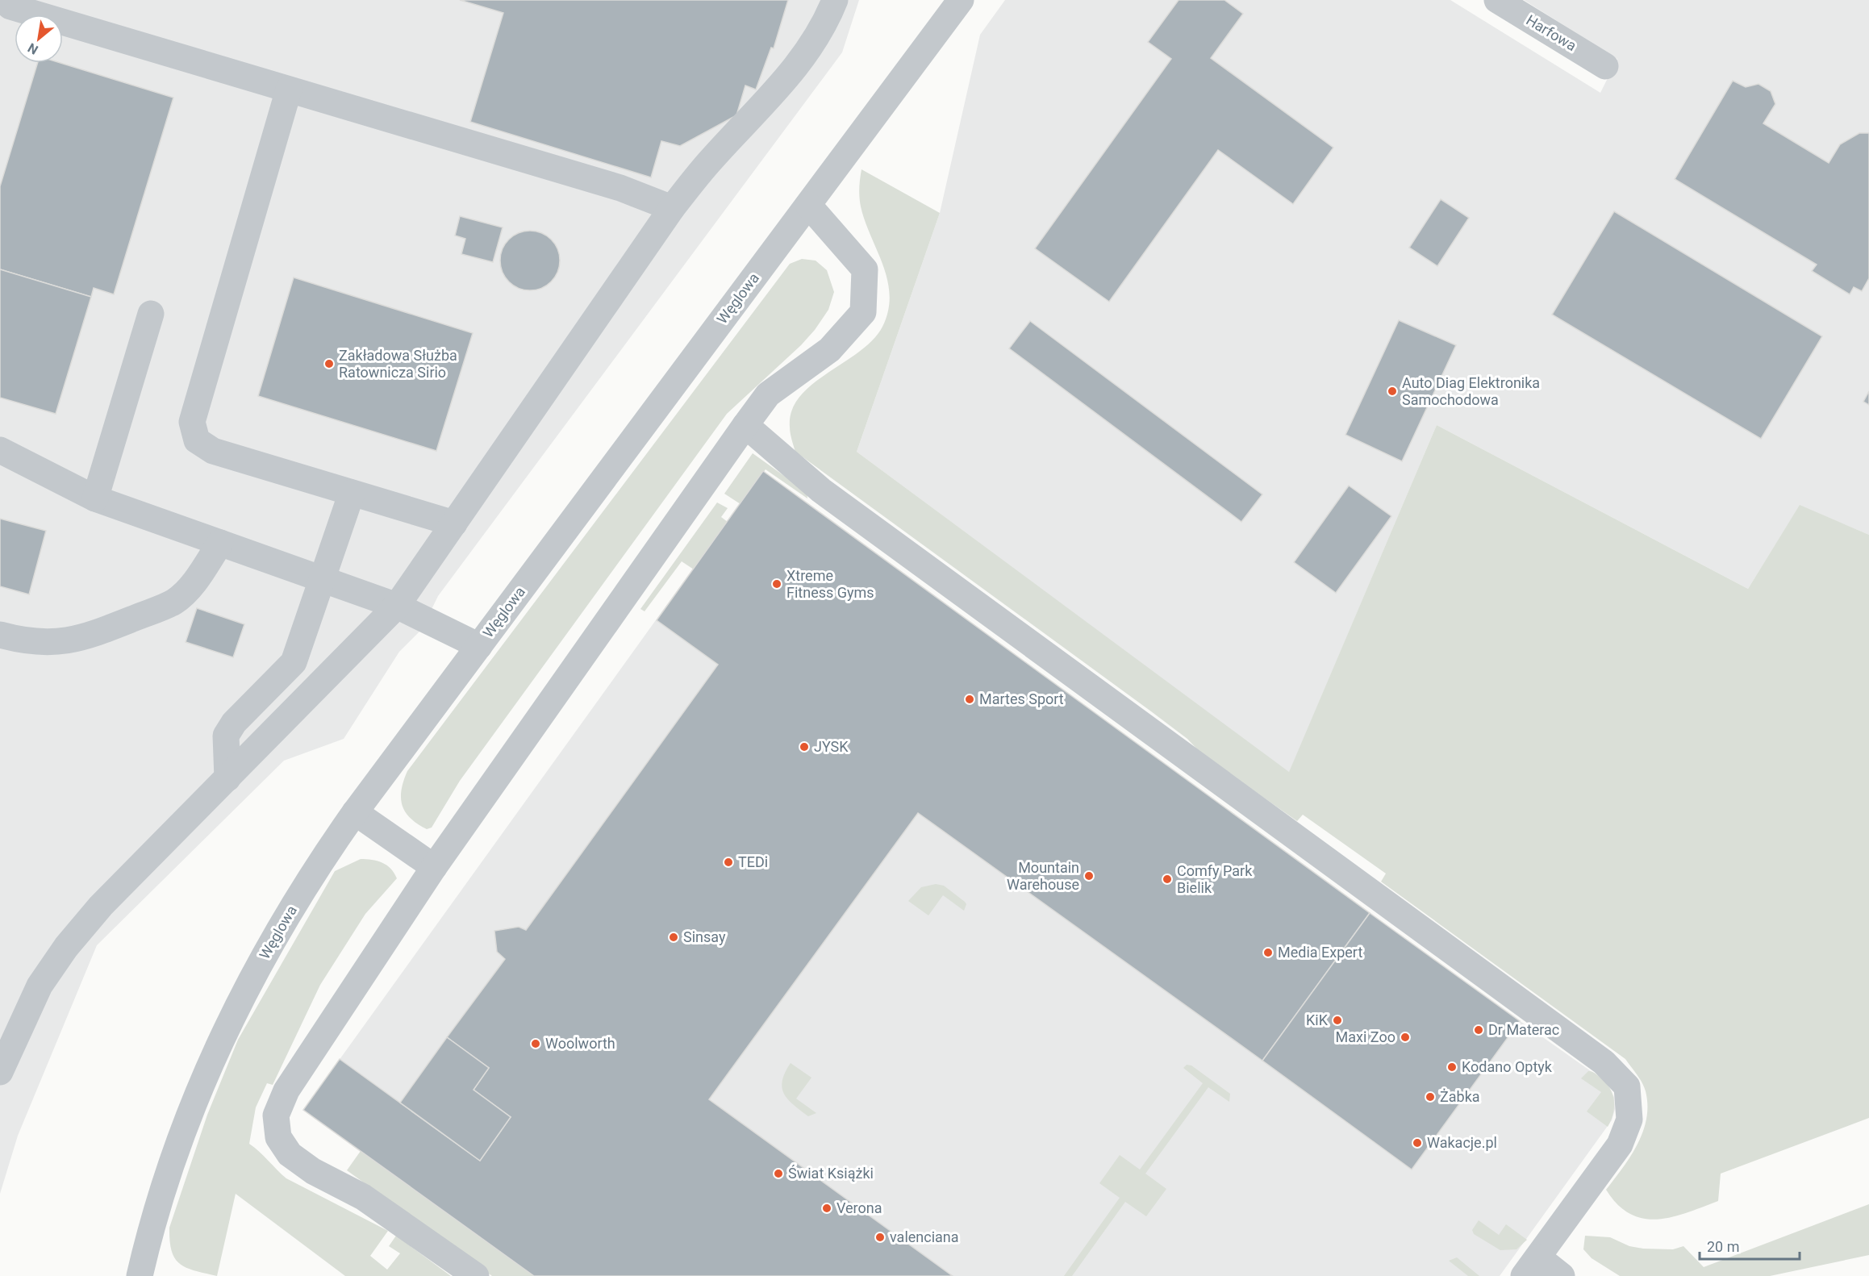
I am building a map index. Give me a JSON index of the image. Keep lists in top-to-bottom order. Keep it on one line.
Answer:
{"streets":{"street":["Harfowa","Węglowa"]},"places":["Zakładowa Służba Ratownicza Sirio","Auto Diag Elektronika Samochodowa","Xtreme Fitness Gyms","Martes Sport","JYSK","TEDi","Mountain Warehouse","Comfy Park Bielik","Sinsay","Media Expert","KiK","Dr Materac","Maxi Zoo","Woolworth","Kodano Optyk","Żabka","Wakacje.pl","Świat Książki","Verona","valenciana"],"scale_bar":"20 m","north":"bottom left"}
